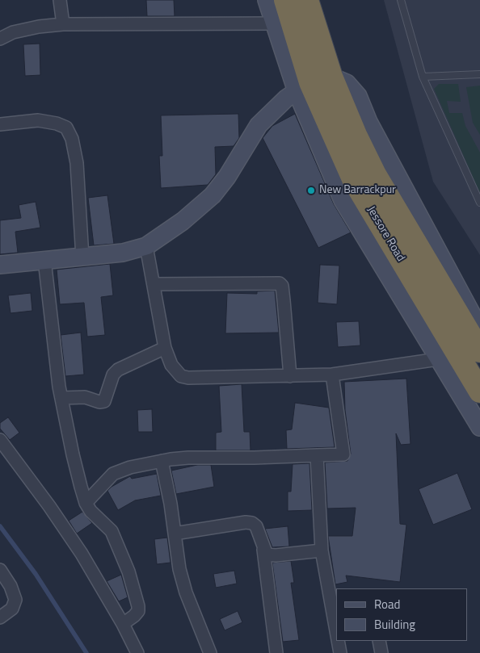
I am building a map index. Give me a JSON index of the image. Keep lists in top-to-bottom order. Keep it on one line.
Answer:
{"streets":{"highway":["Jessore Road"]},"places":["New Barrackpur"],"legend":["Road","Building"]}
